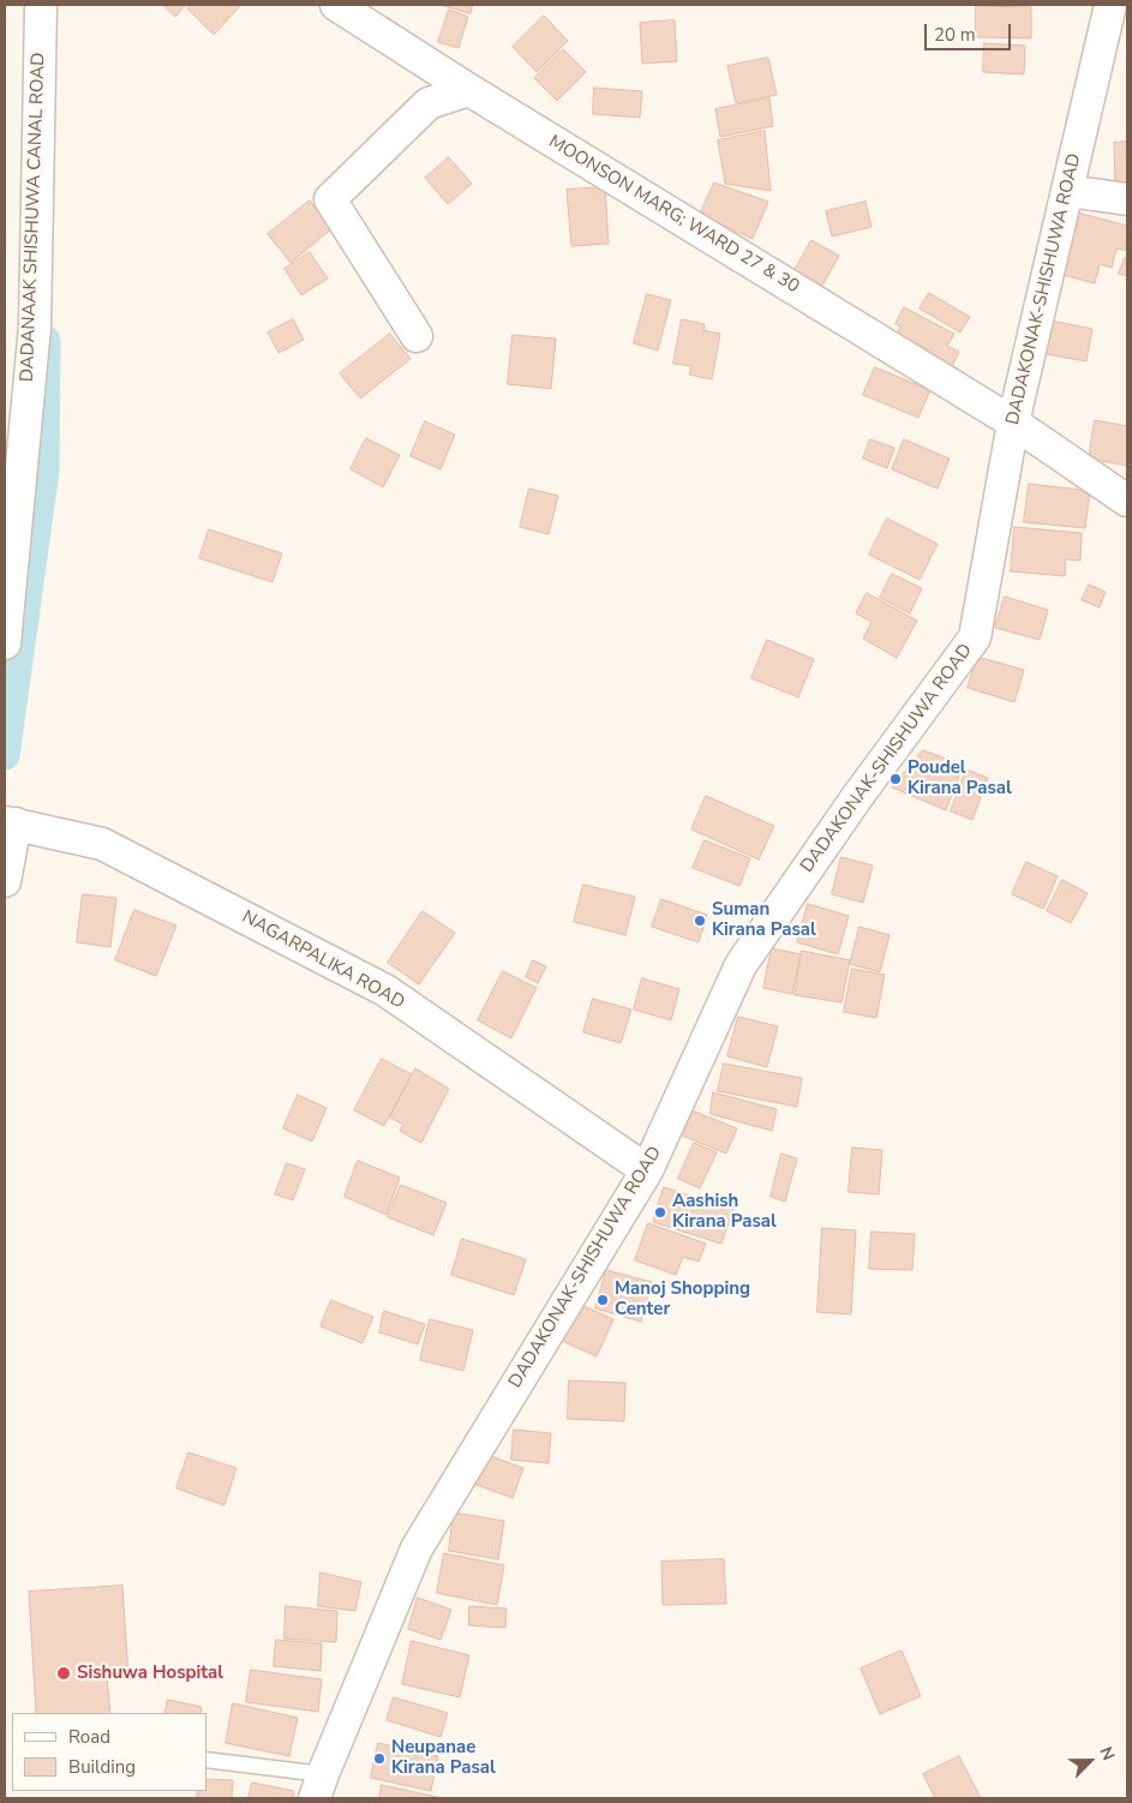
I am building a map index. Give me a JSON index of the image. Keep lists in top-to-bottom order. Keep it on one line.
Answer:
{"streets":{"street":["MOONSON MARG; WARD 27 & 30","DADANAAK SHISHUWA CANAL ROAD","DADAKONAK-SHISHUWA ROAD","NAGARPALIKA ROAD"]},"crossings":[["MOONSON MARG; WARD 27 & 30","DADAKONAK-SHISHUWA ROAD"],["DADAKONAK-SHISHUWA ROAD","NAGARPALIKA ROAD"]],"places":["Poudel Kirana Pasal","Suman Kirana Pasal","Aashish Kirana Pasal","Manoj Shopping Center","Sishuwa Hospital","Neupanae Kirana Pasal"],"legend":["Road","Building"],"scale_bar":"20 m","north":"top right"}
